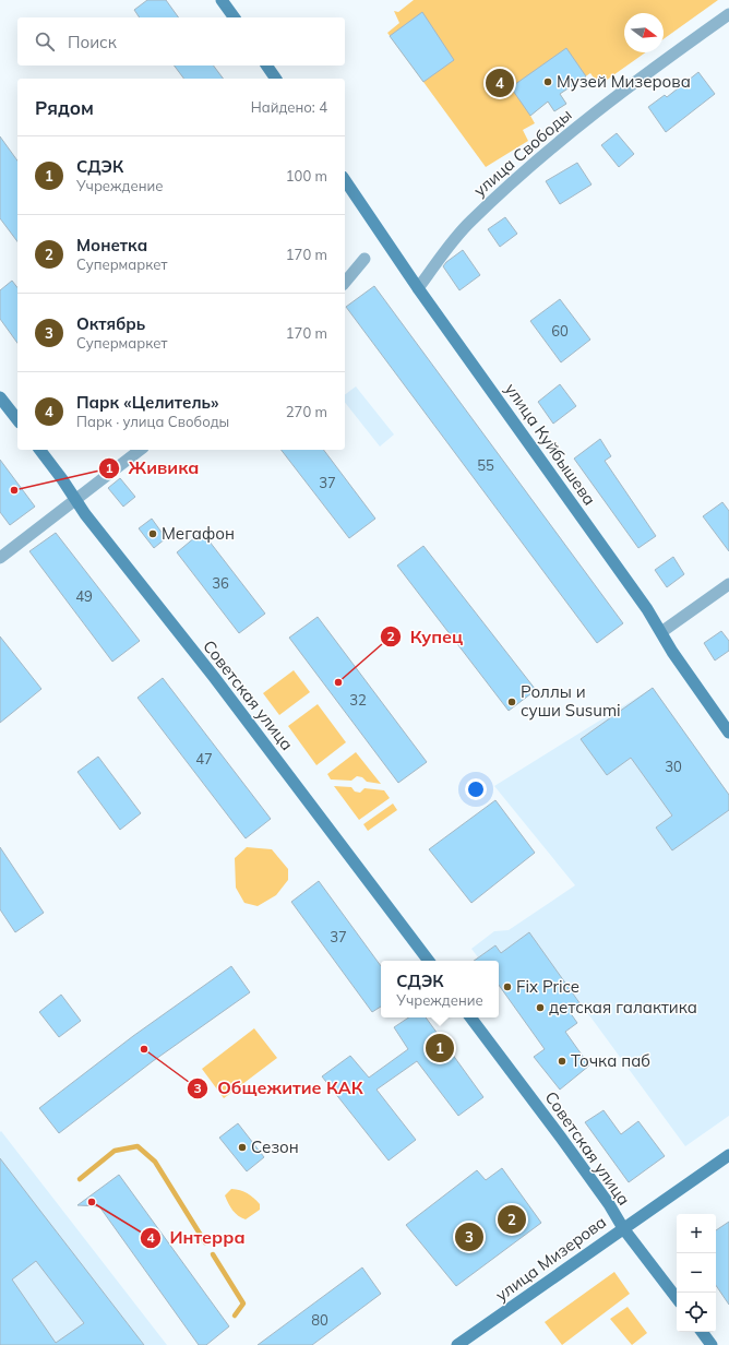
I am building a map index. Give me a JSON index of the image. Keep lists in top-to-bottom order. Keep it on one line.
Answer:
{"streets":{"main road":["улица Куйбышева","Советская улица","улица Мизерова"],"street":["улица Свободы"]},"crossings":[["улица Свободы","улица Куйбышева"],["Советская улица","улица Мизерова"]],"places":["Музей Мизерова","Живика","Мегафон","Купец","Роллы и суши Susumi","Fix Price","детская галактика","Общежитие КАК","Точка паб","Сезон","Интерра"],"house_numbers":["60","55","37","36","49","32","47","30","37","80"],"north":"right","page":{"search":"Поиск","pins":["4","1","2","3"],"heading":["Рядом","Найдено: 4"],"list":[{"mark":"1","name":"СДЭК","note":"Учреждение","value":"100 m"},{"mark":"2","name":"Монетка","note":"Супермаркет","value":"170 m"},{"mark":"3","name":"Октябрь","note":"Супермаркет","value":"170 m"},{"mark":"4","name":"Парк «Целитель»","note":"Парк · улица Свободы","value":"270 m"}],"popup":["СДЭК","Учреждение"],"map_buttons":["+","−"]}}
